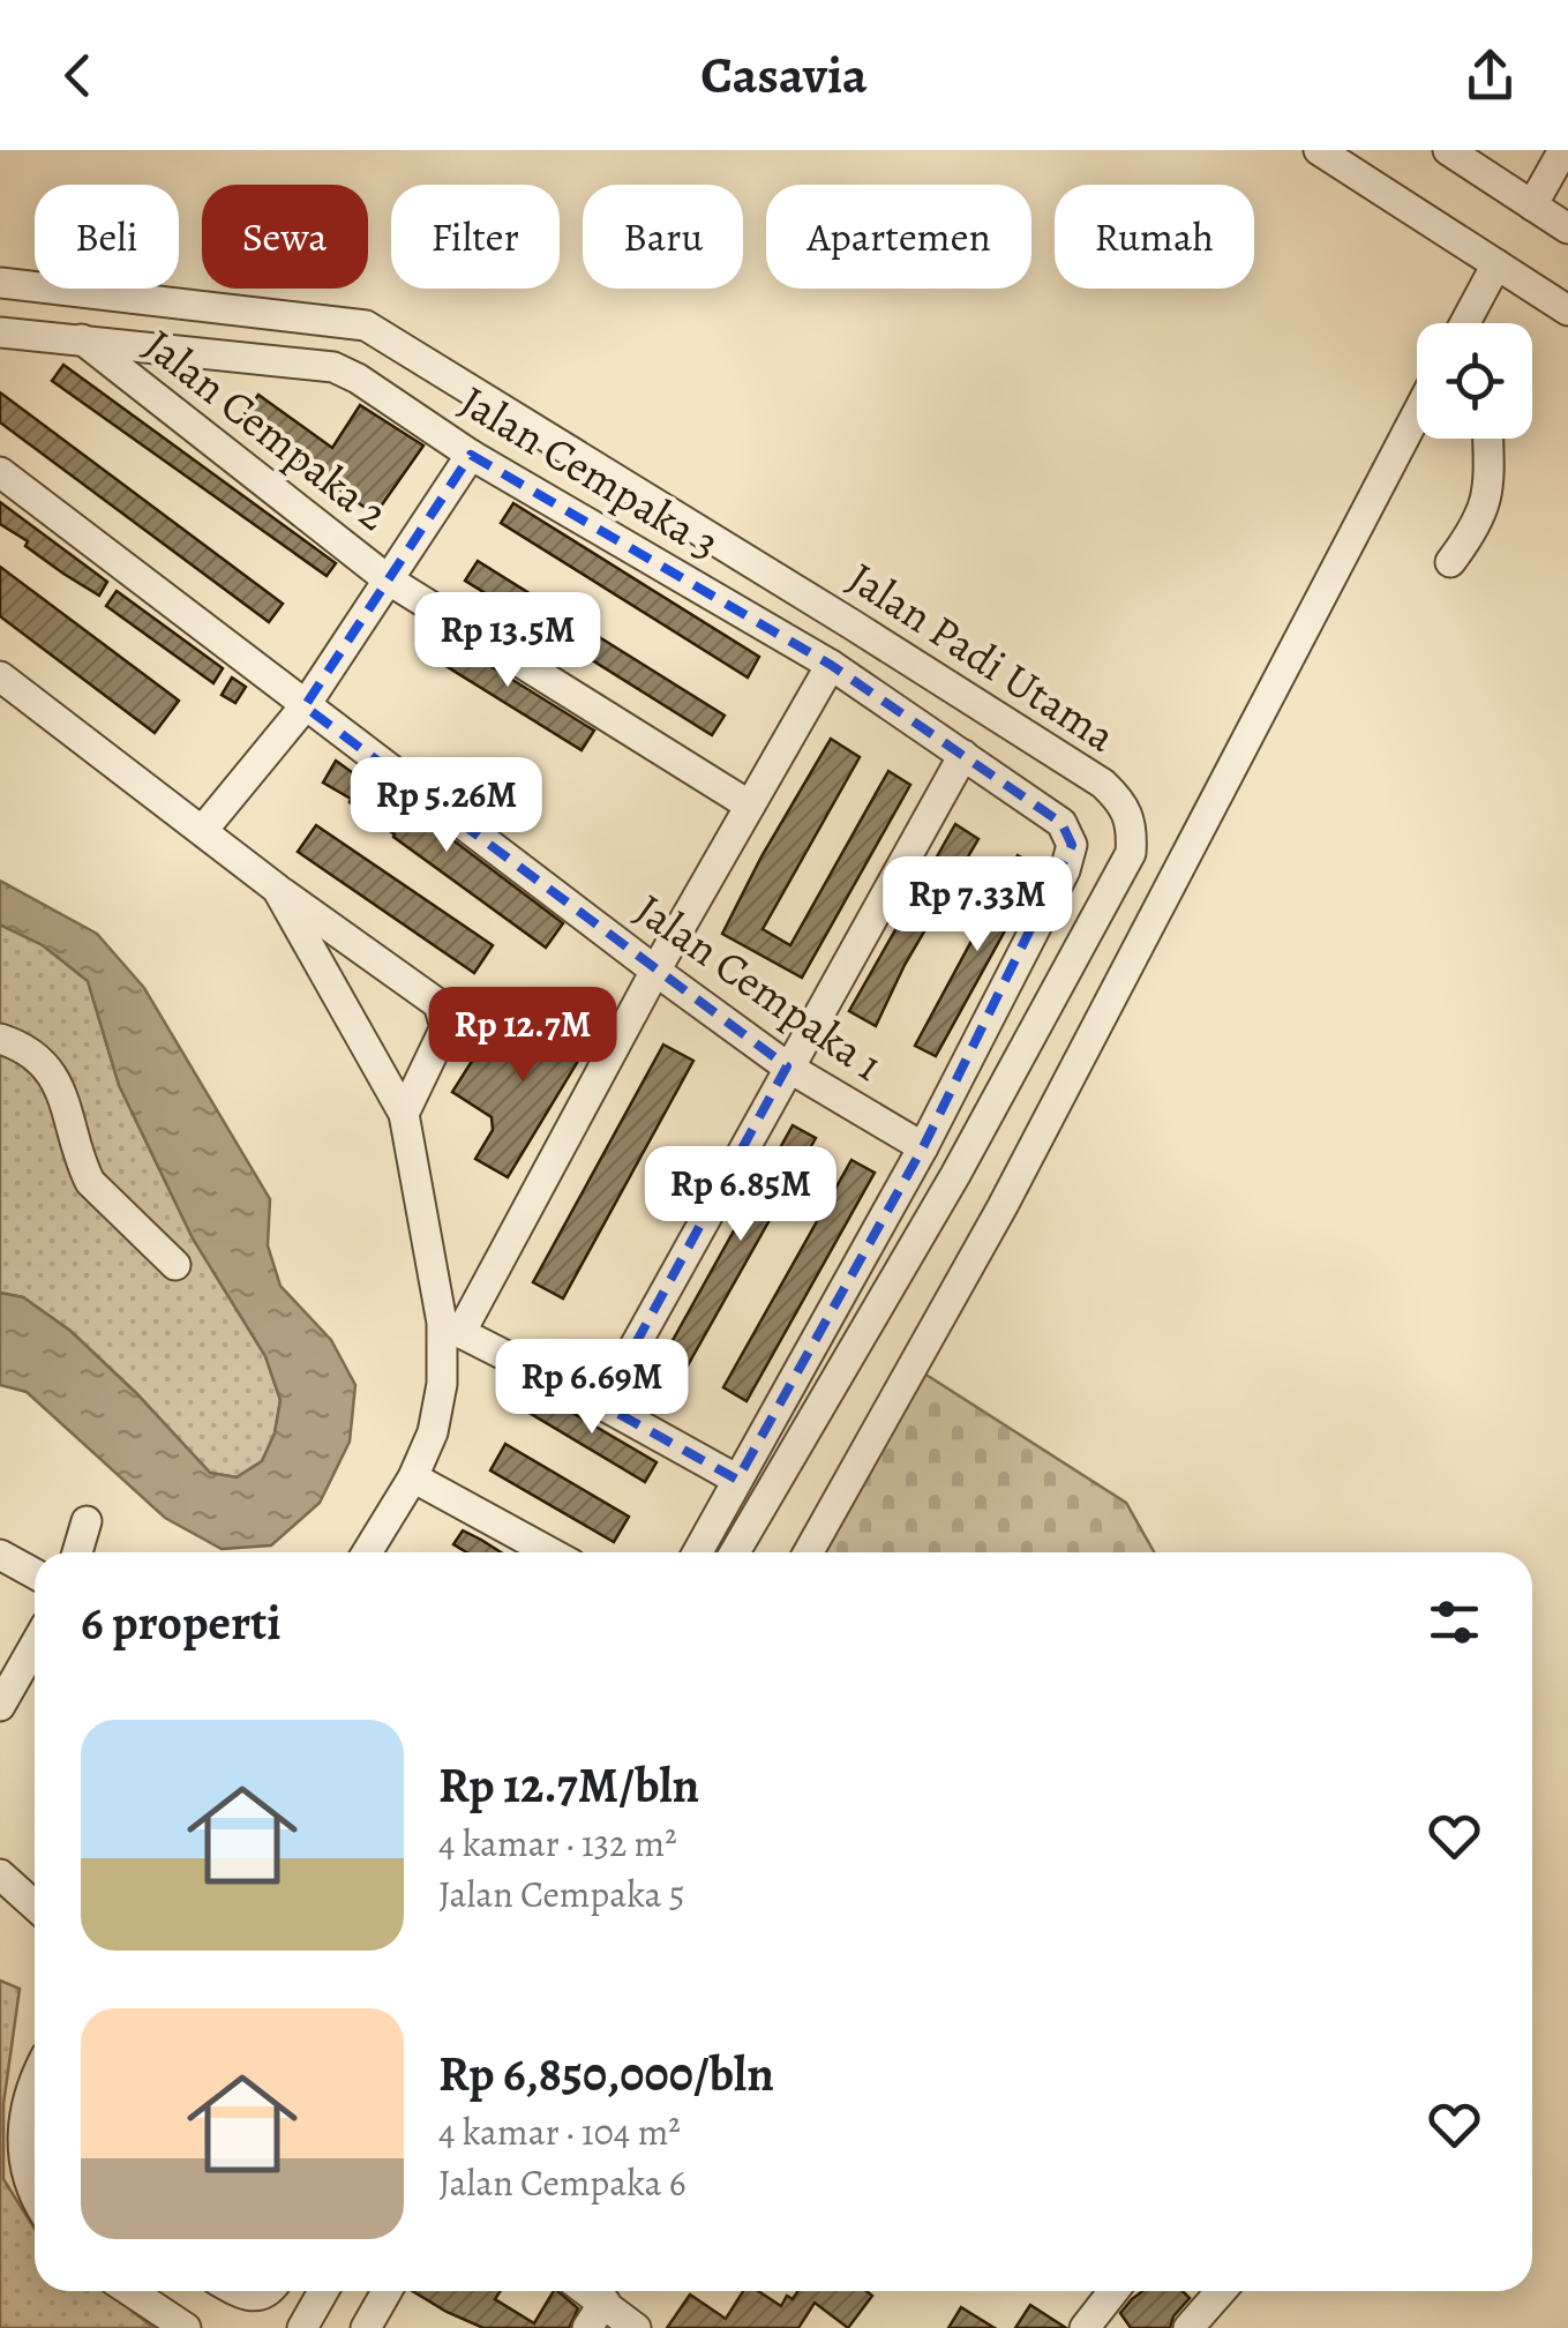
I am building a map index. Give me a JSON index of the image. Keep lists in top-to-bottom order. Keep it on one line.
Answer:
{"streets":{"street":["Jalan Cempaka 2","Jalan Cempaka 3","Jalan Padi Utama","Jalan Cempaka 1"]},"crossings":[["Jalan Cempaka 2","Jalan Cempaka 3"],["Jalan Cempaka 3","Jalan Cempaka 1"]],"page":{"header":"Casavia","chip":["Beli","Sewa","Filter","Baru","Apartemen","Rumah"],"price":["Rp 13.5M","Rp 5.26M","Rp 7.33M","Rp 12.7M","Rp 6.85M","Rp 6.69M"],"heading":"6 properti","list":[{"name":"Rp 12.7M/bln","note":"4 kamar · 132 m² · Jalan Cempaka 5"},{"name":"Rp 6,850,000/bln","note":"4 kamar · 104 m² · Jalan Cempaka 6"}]}}
